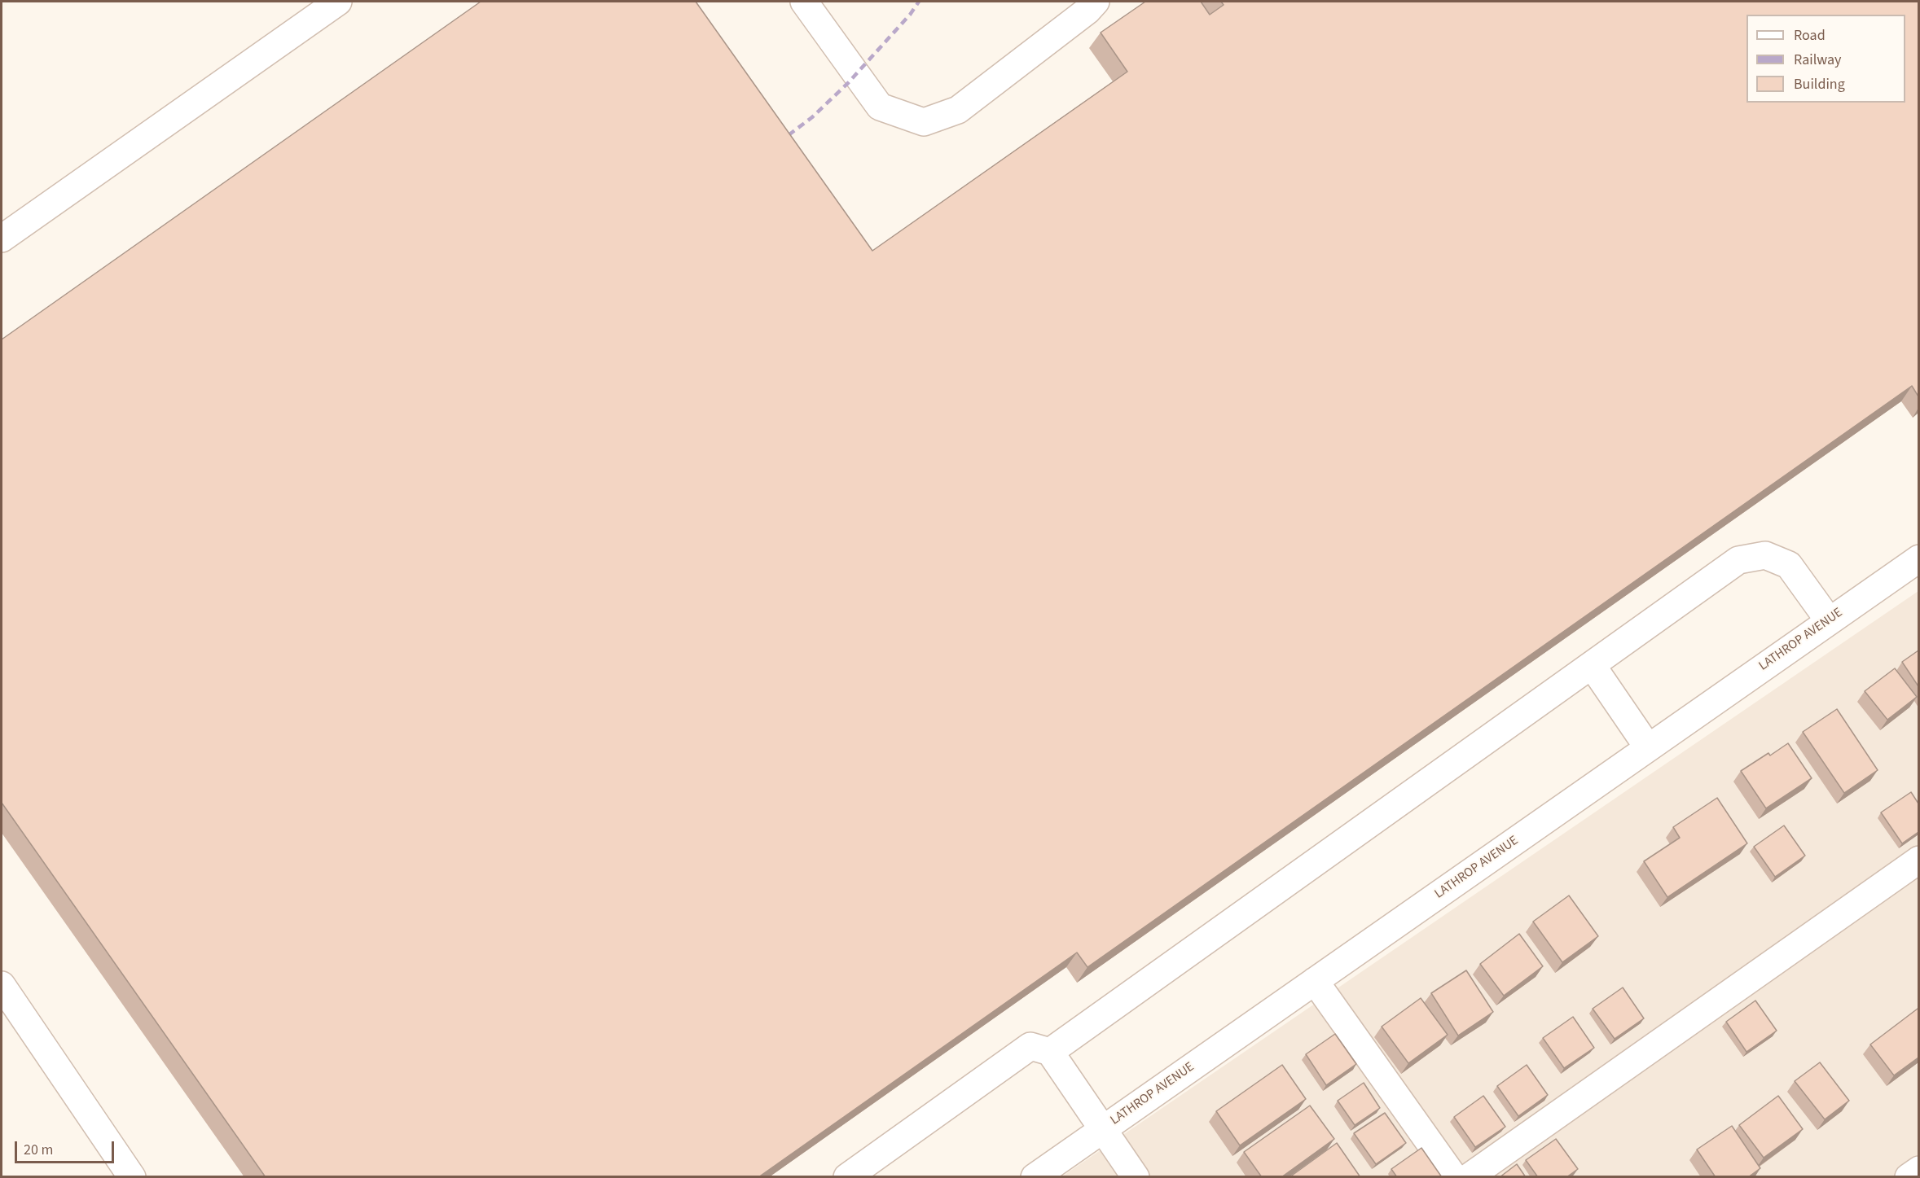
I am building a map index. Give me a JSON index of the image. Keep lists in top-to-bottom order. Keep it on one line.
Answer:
{"streets":{"street":["LATHROP AVENUE"]},"legend":["Road","Railway","Building"],"scale_bar":"20 m"}
